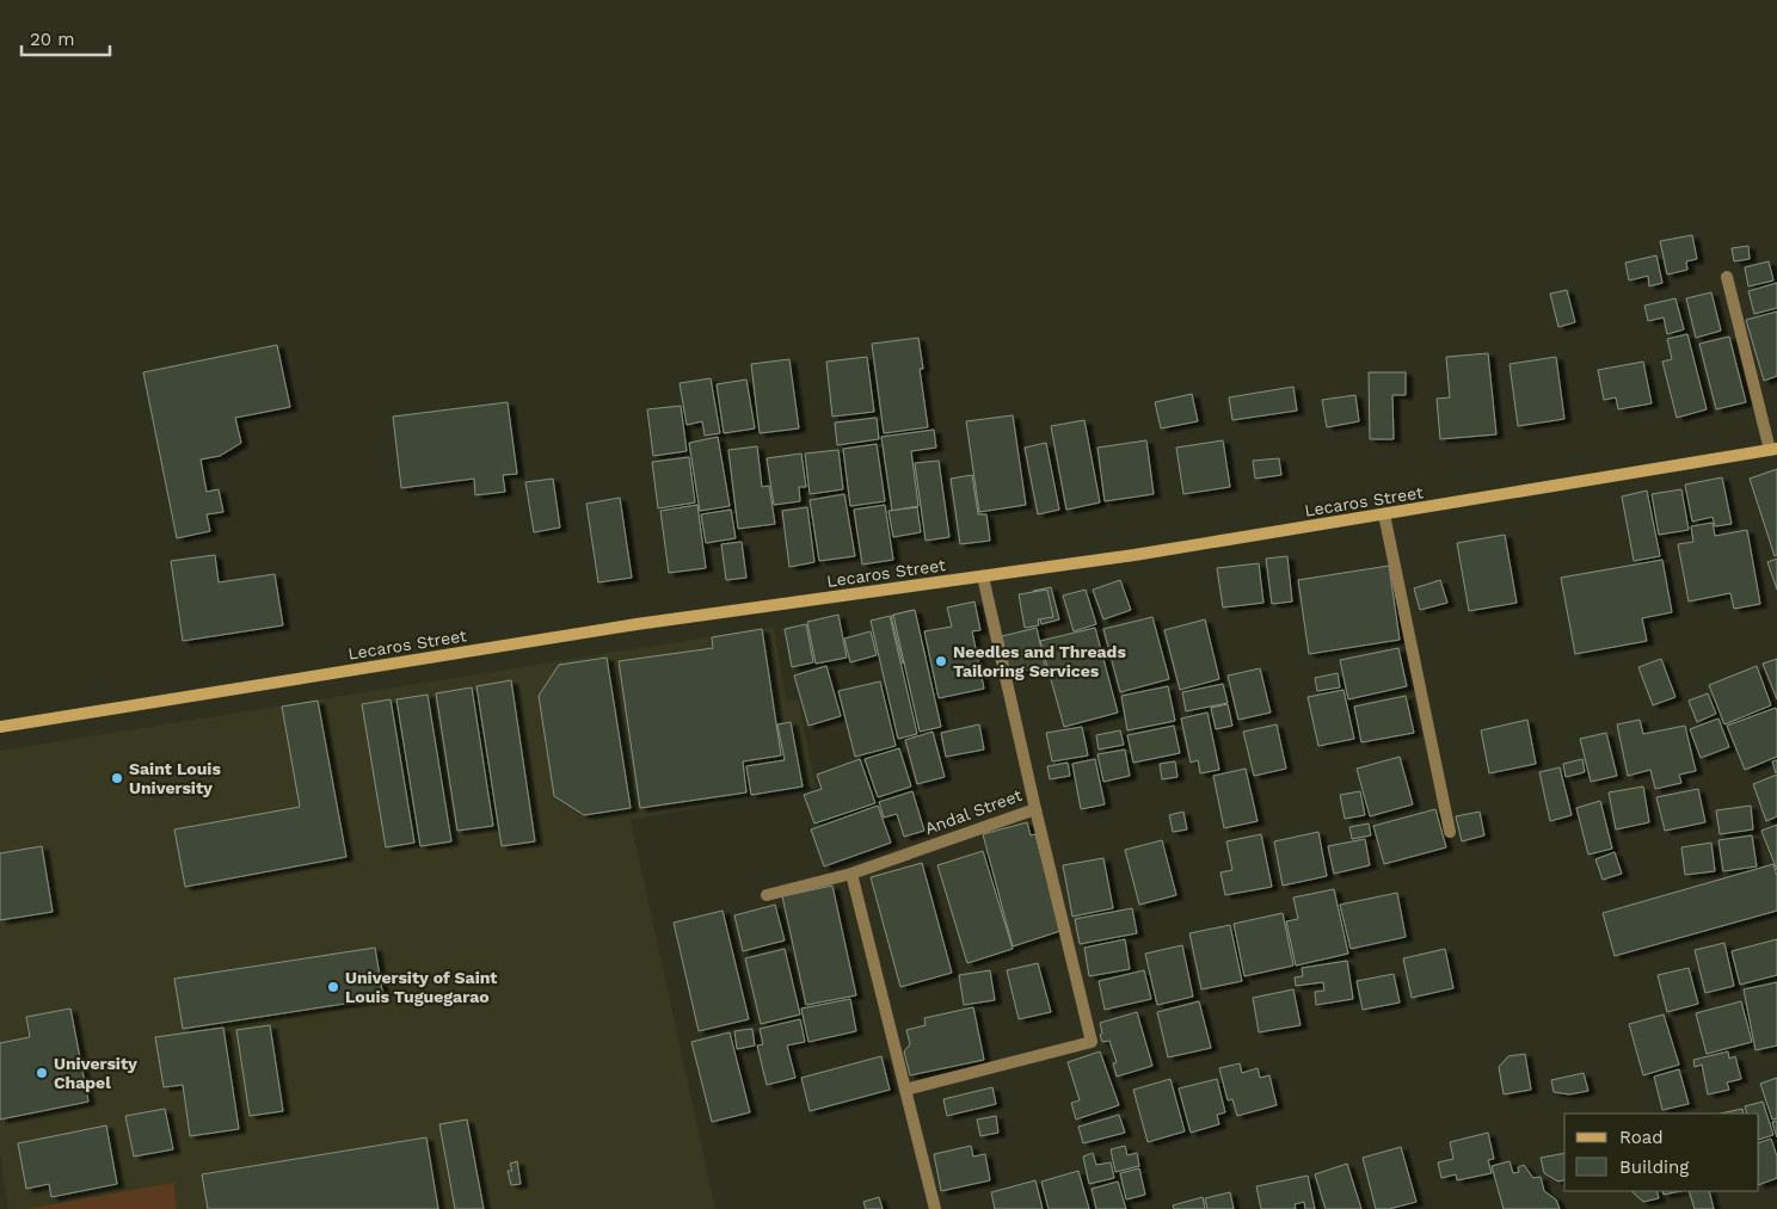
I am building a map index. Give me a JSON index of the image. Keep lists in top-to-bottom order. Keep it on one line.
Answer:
{"streets":{"street":["Lecaros Street","Andal Street"]},"crossings":[["Lecaros Street","Andal Street"]],"places":["Needles and Threads Tailoring Services","Saint Louis University","University of Saint Louis Tuguegarao","University Chapel"],"legend":["Road","Building"],"scale_bar":"20 m"}
